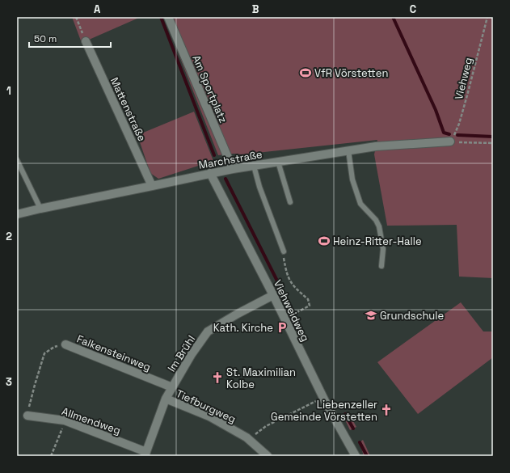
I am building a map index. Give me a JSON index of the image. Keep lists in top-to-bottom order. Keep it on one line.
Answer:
{"streets":{"street":["Am Sportplatz","Mattenstraße","Marchstraße","Viehweidweg","Falkensteinweg","Im Brühl","Tiefburgweg","Allmendweg"],"path":["Viehweg"]},"crossings":[["Viehweg","Marchstraße"],["Am Sportplatz","Marchstraße"],["Mattenstraße","Marchstraße"],["Marchstraße","Viehweidweg"],["Viehweidweg","Im Brühl"],["Falkensteinweg","Im Brühl"],["Im Brühl","Tiefburgweg"],["Im Brühl","Allmendweg"]],"places":{"sports":["VfR Vörstetten","Heinz-Ritter-Halle"],"school or university":["Grundschule"],"parking":["Kath. Kirche"],"church":["St. Maximilian Kolbe","Liebenzeller Gemeinde Vörstetten"]},"scale_bar":"50 m","grid":{"columns":["A","B","C"],"rows":["1","2","3"]}}
